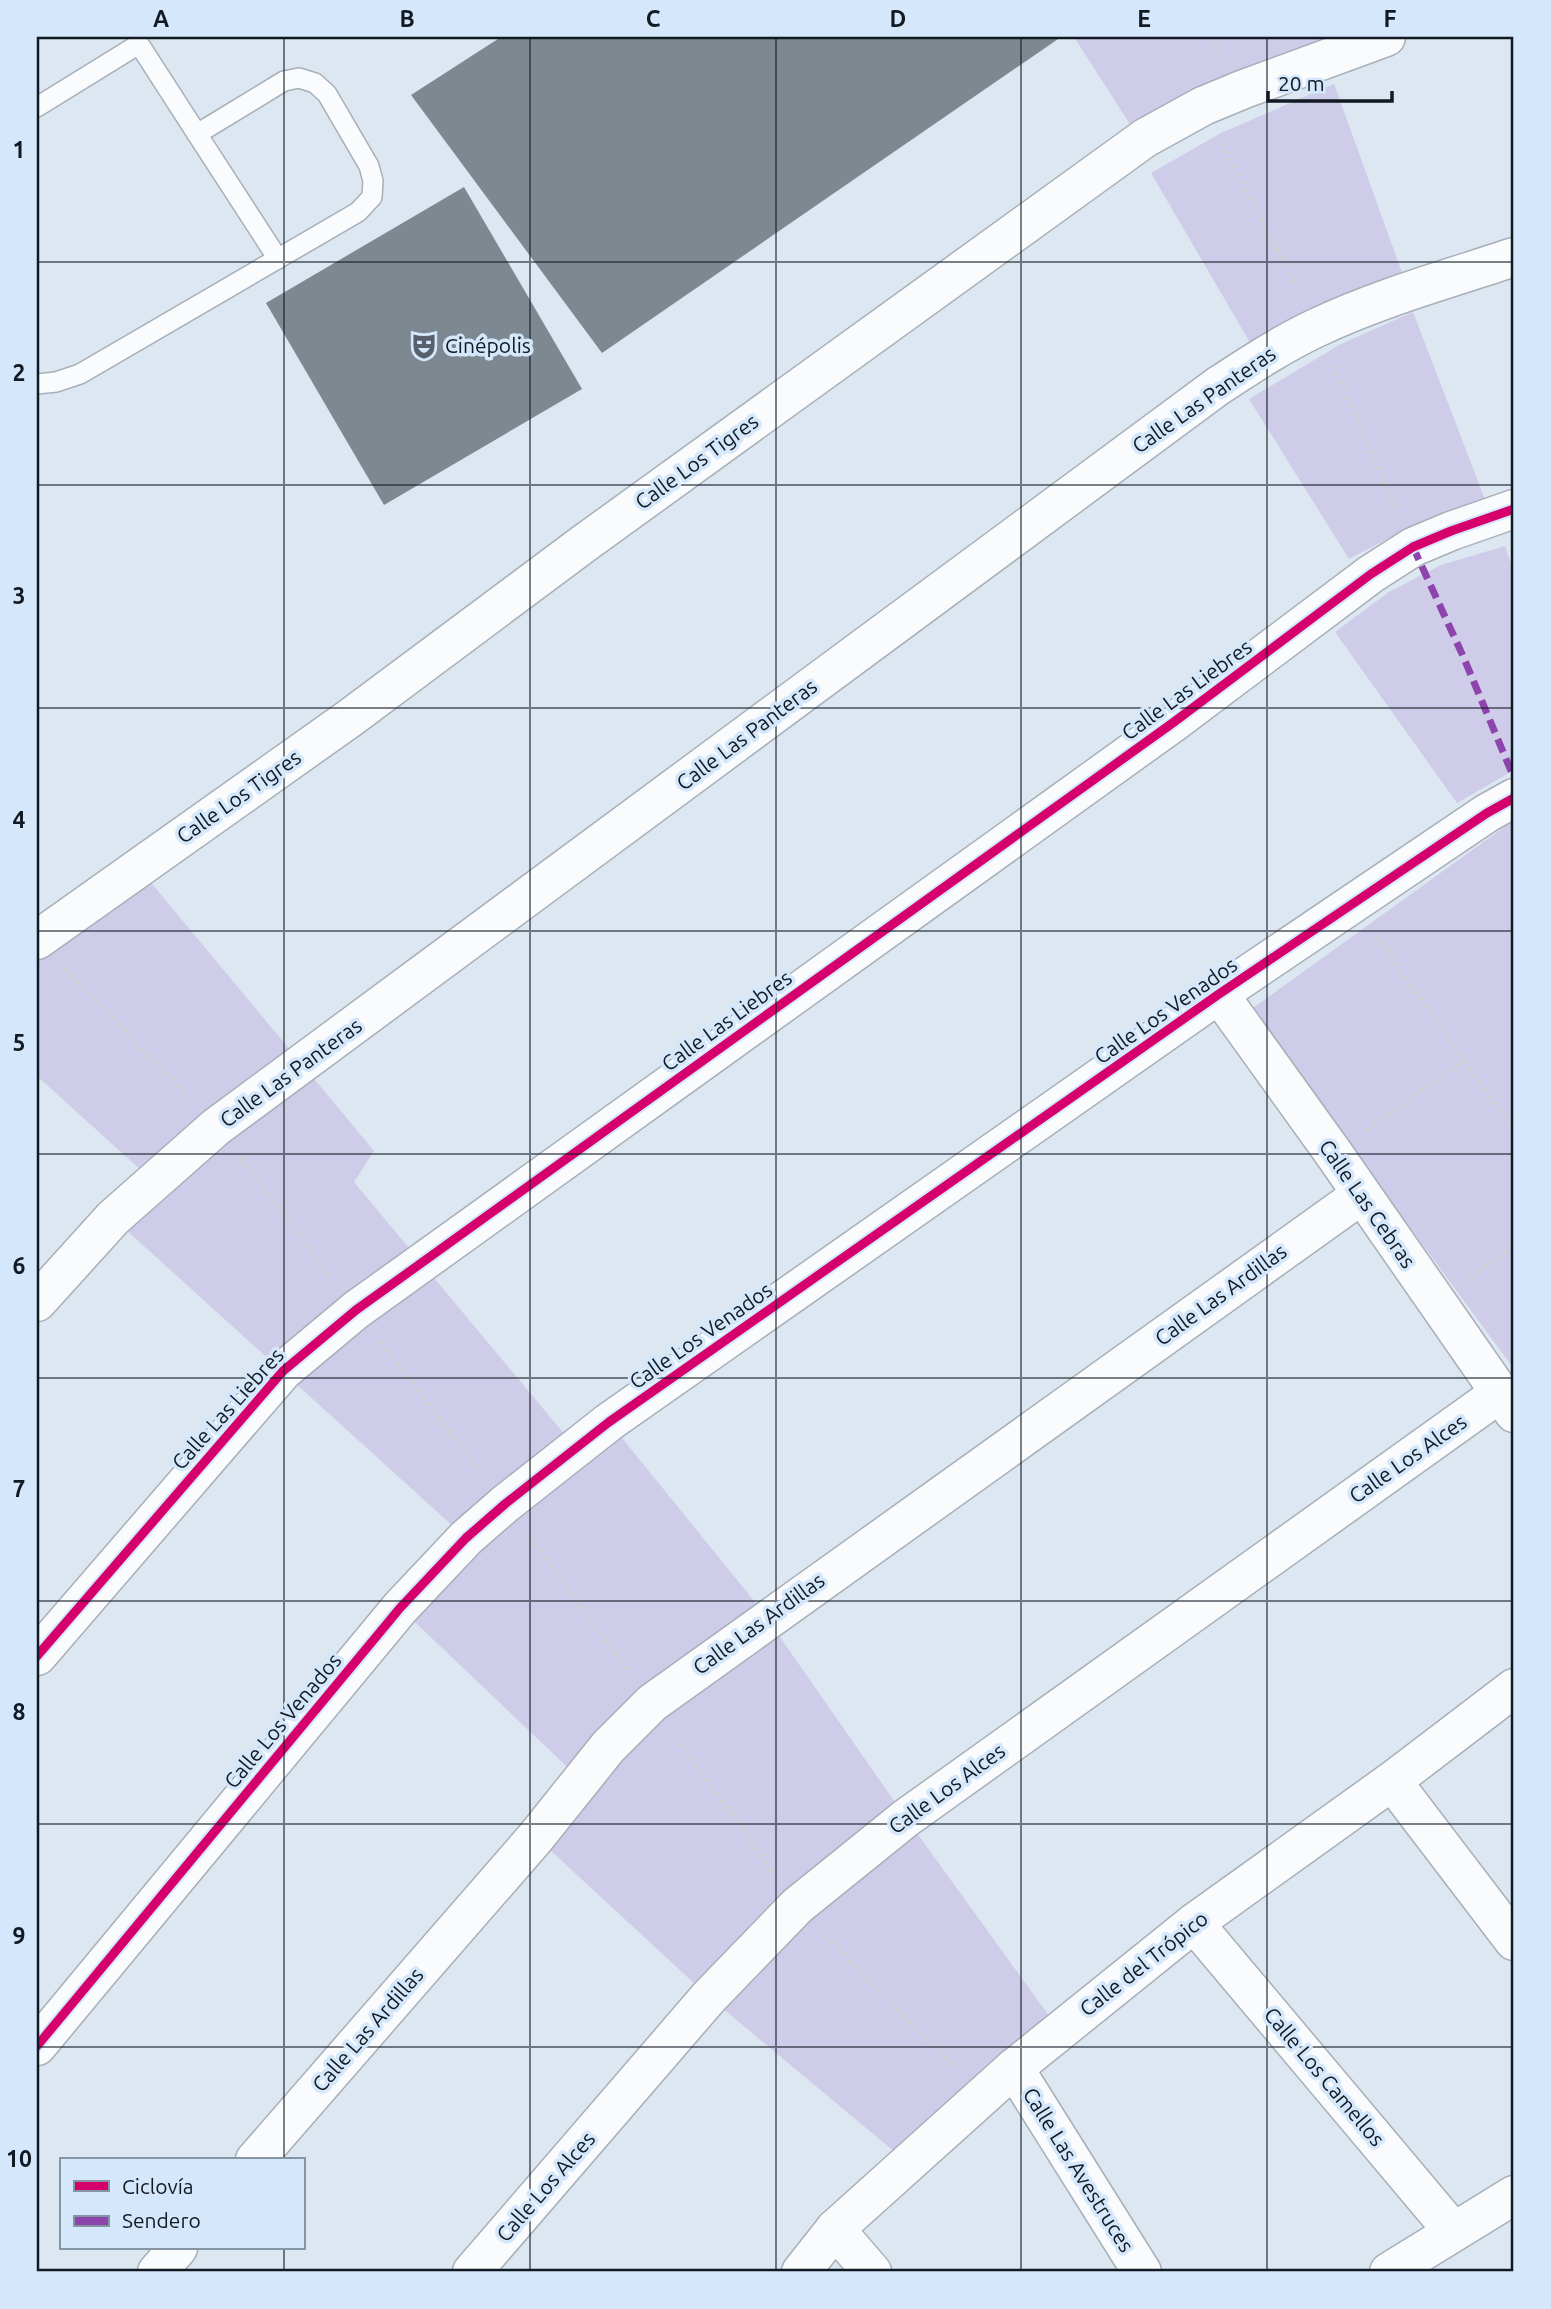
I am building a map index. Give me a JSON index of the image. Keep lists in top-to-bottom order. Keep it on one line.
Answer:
{"streets":{"street":["Calle Las Panteras","Calle Los Tigres","Calle Las Liebres","Calle Los Venados","Calle Las Cebras","Calle Las Ardillas","Calle Los Alces","Calle del Trópico","Calle Los Camellos","Calle Las Avestruces"]},"crossings":[["Calle Los Venados","Calle Las Cebras"],["Calle Las Cebras","Calle Las Ardillas"],["Calle Las Cebras","Calle Los Alces"],["Calle del Trópico","Calle Los Camellos"],["Calle del Trópico","Calle Las Avestruces"]],"places":{"theatre":["Cinépolis"]},"legend":["Ciclovía","Sendero"],"scale_bar":"20 m","grid":{"columns":["A","B","C","D","E","F"],"rows":["1","2","3","4","5","6","7","8","9","10"]}}
